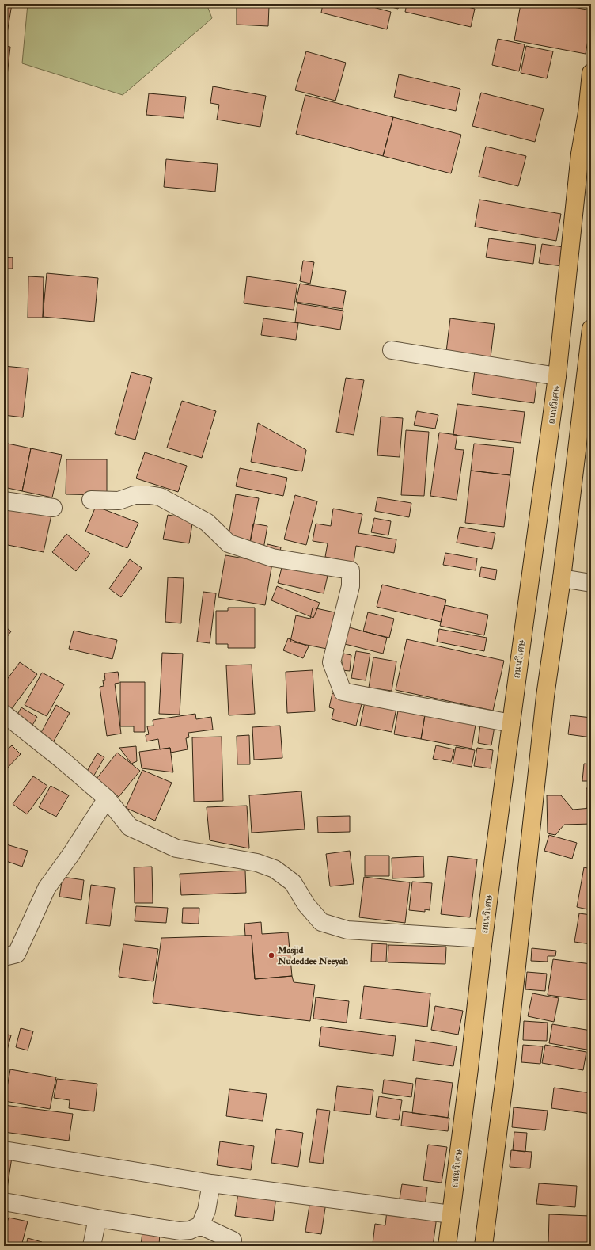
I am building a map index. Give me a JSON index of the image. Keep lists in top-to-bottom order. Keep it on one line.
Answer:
{"streets":{"main road":["ถนนวิเศษ"]},"places":["Masjid Nudeddee Neeyah"]}
